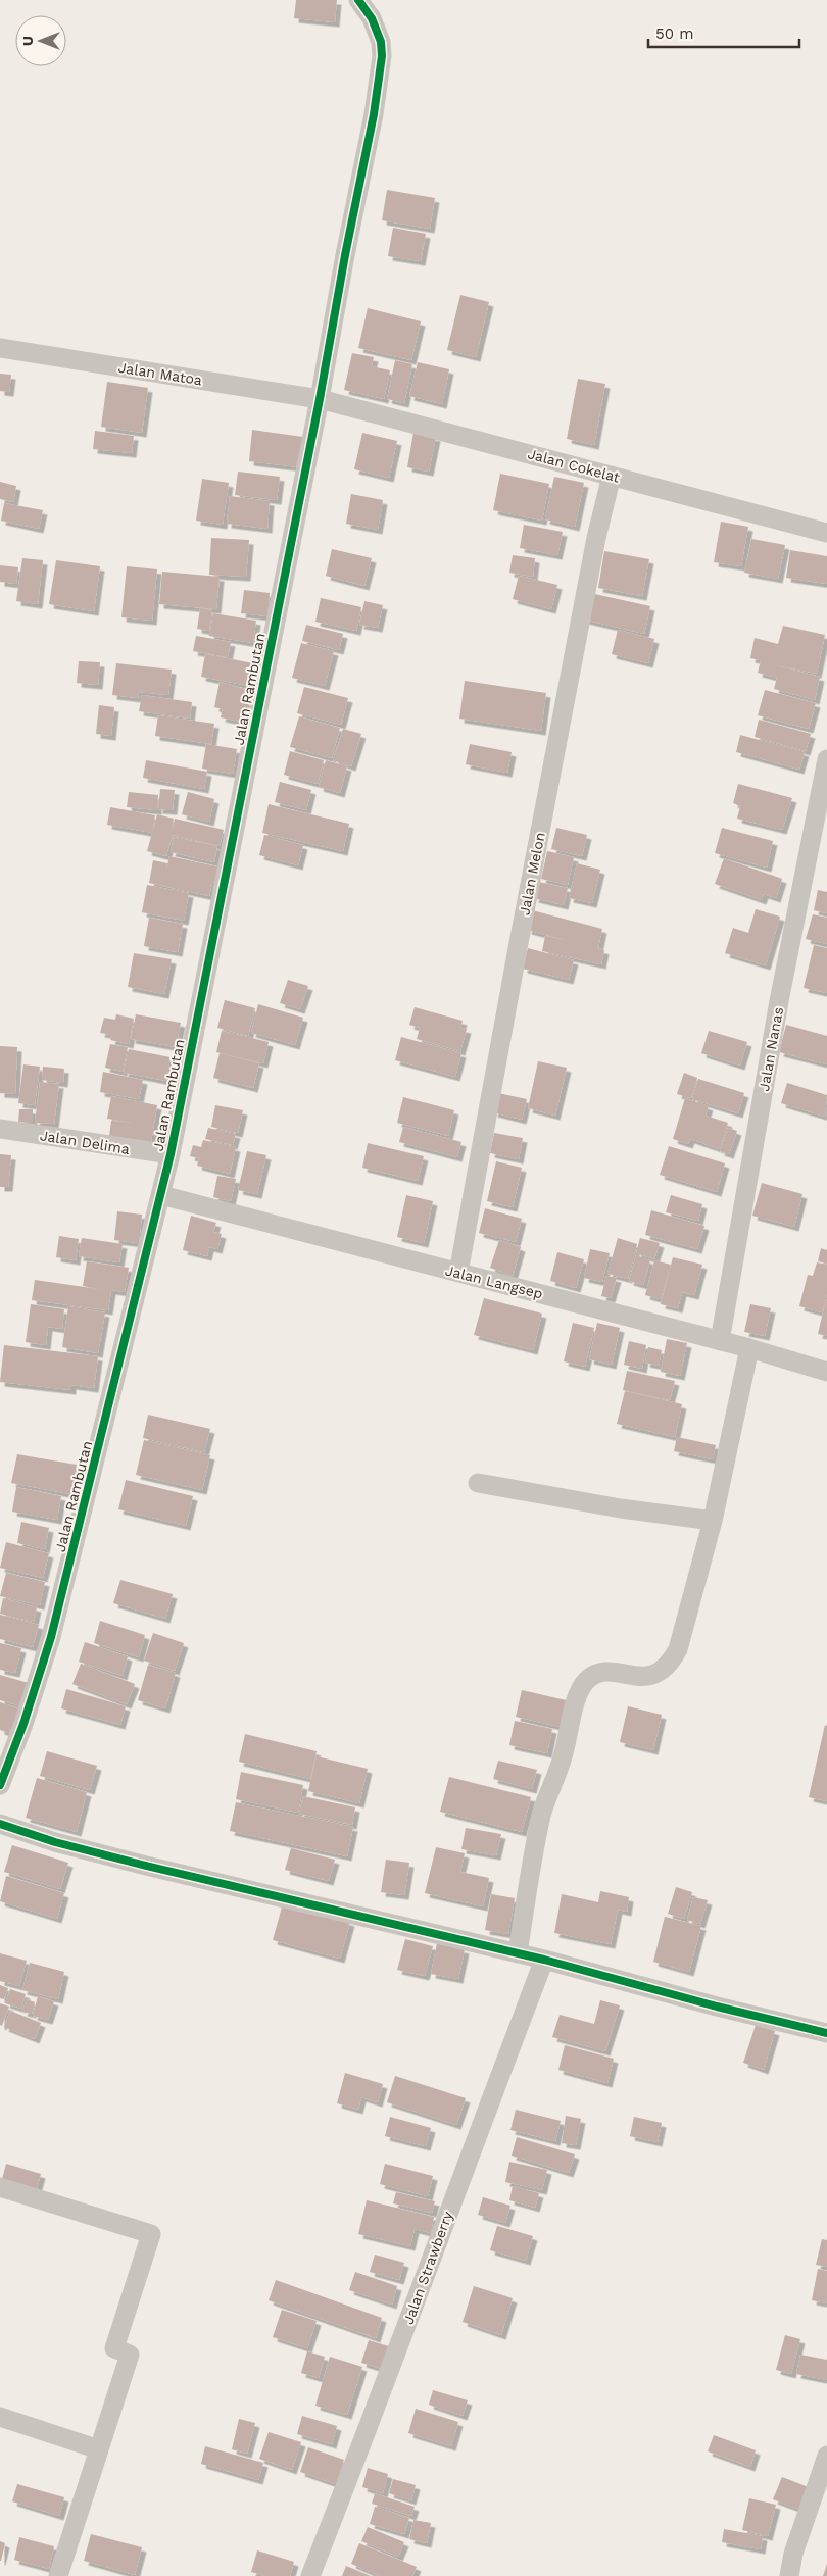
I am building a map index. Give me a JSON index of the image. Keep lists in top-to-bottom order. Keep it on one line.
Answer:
{"streets":{"street":["Jalan Matoa","Jalan Cokelat","Jalan Rambutan","Jalan Melon","Jalan Nanas","Jalan Delima","Jalan Langsep","Jalan Strawberry"]},"crossings":[["Jalan Matoa","Jalan Cokelat"],["Jalan Matoa","Jalan Rambutan"],["Jalan Cokelat","Jalan Rambutan"],["Jalan Cokelat","Jalan Melon"],["Jalan Rambutan","Jalan Delima"],["Jalan Rambutan","Jalan Langsep"],["Jalan Melon","Jalan Langsep"],["Jalan Nanas","Jalan Langsep"]],"scale_bar":"50 m","north":"left"}
